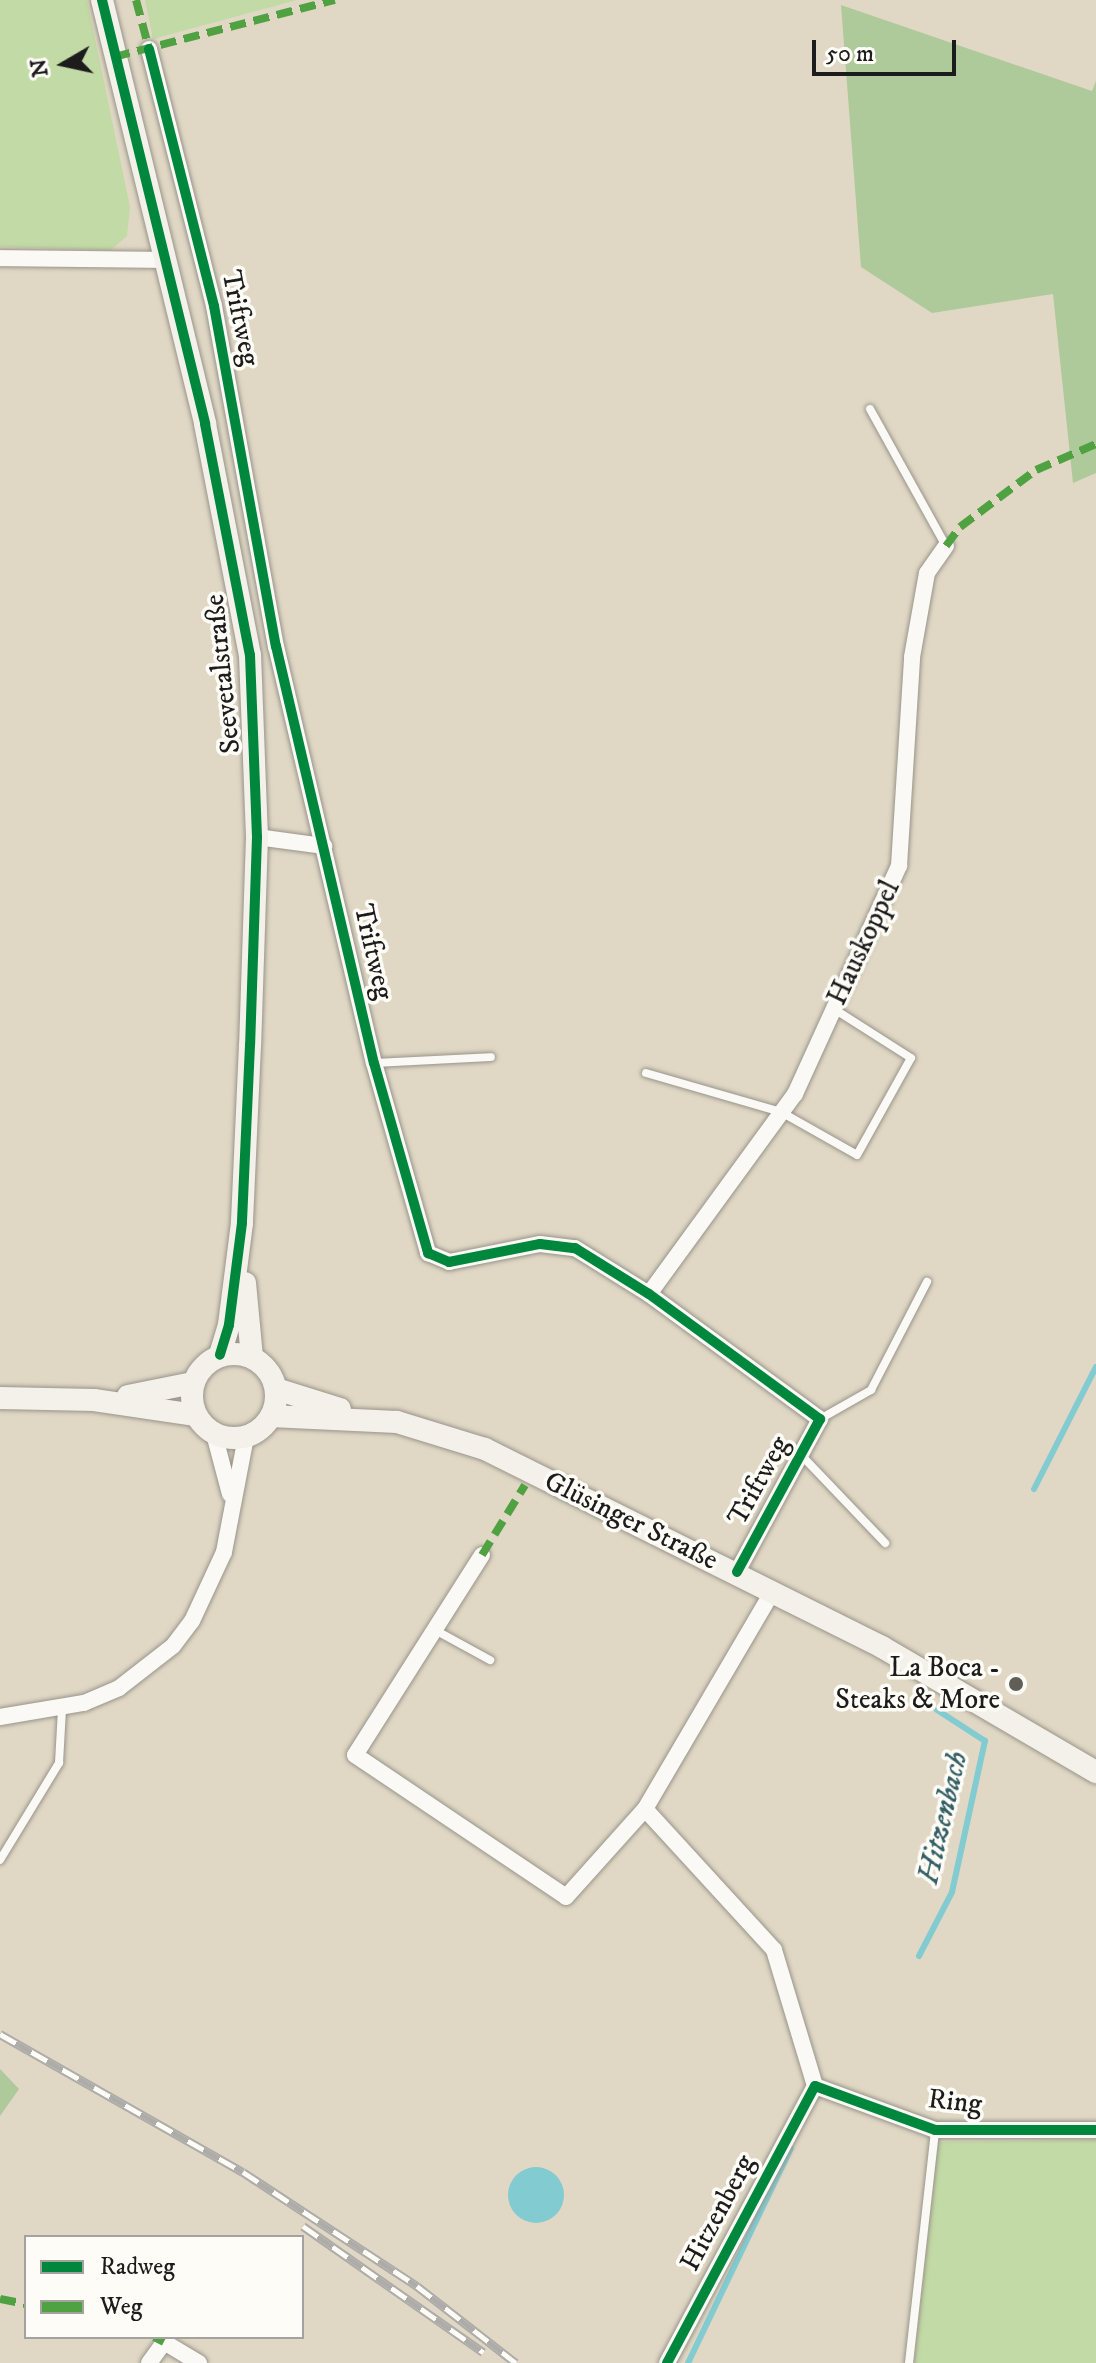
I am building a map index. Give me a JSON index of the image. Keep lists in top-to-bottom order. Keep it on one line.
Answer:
{"streets":{"main road":["Seevetalstraße","Glüsinger Straße"],"street":["Triftweg","Hauskoppel","Ring","Hitzenberg"]},"crossings":[["Triftweg","Hauskoppel"],["Triftweg","Glüsinger Straße"],["Seevetalstraße","Glüsinger Straße"],["Ring","Hitzenberg"]],"water":["Hitzenbach"],"places":["La Boca - Steaks & More"],"legend":["Radweg","Weg"],"scale_bar":"50 m","north":"left"}
